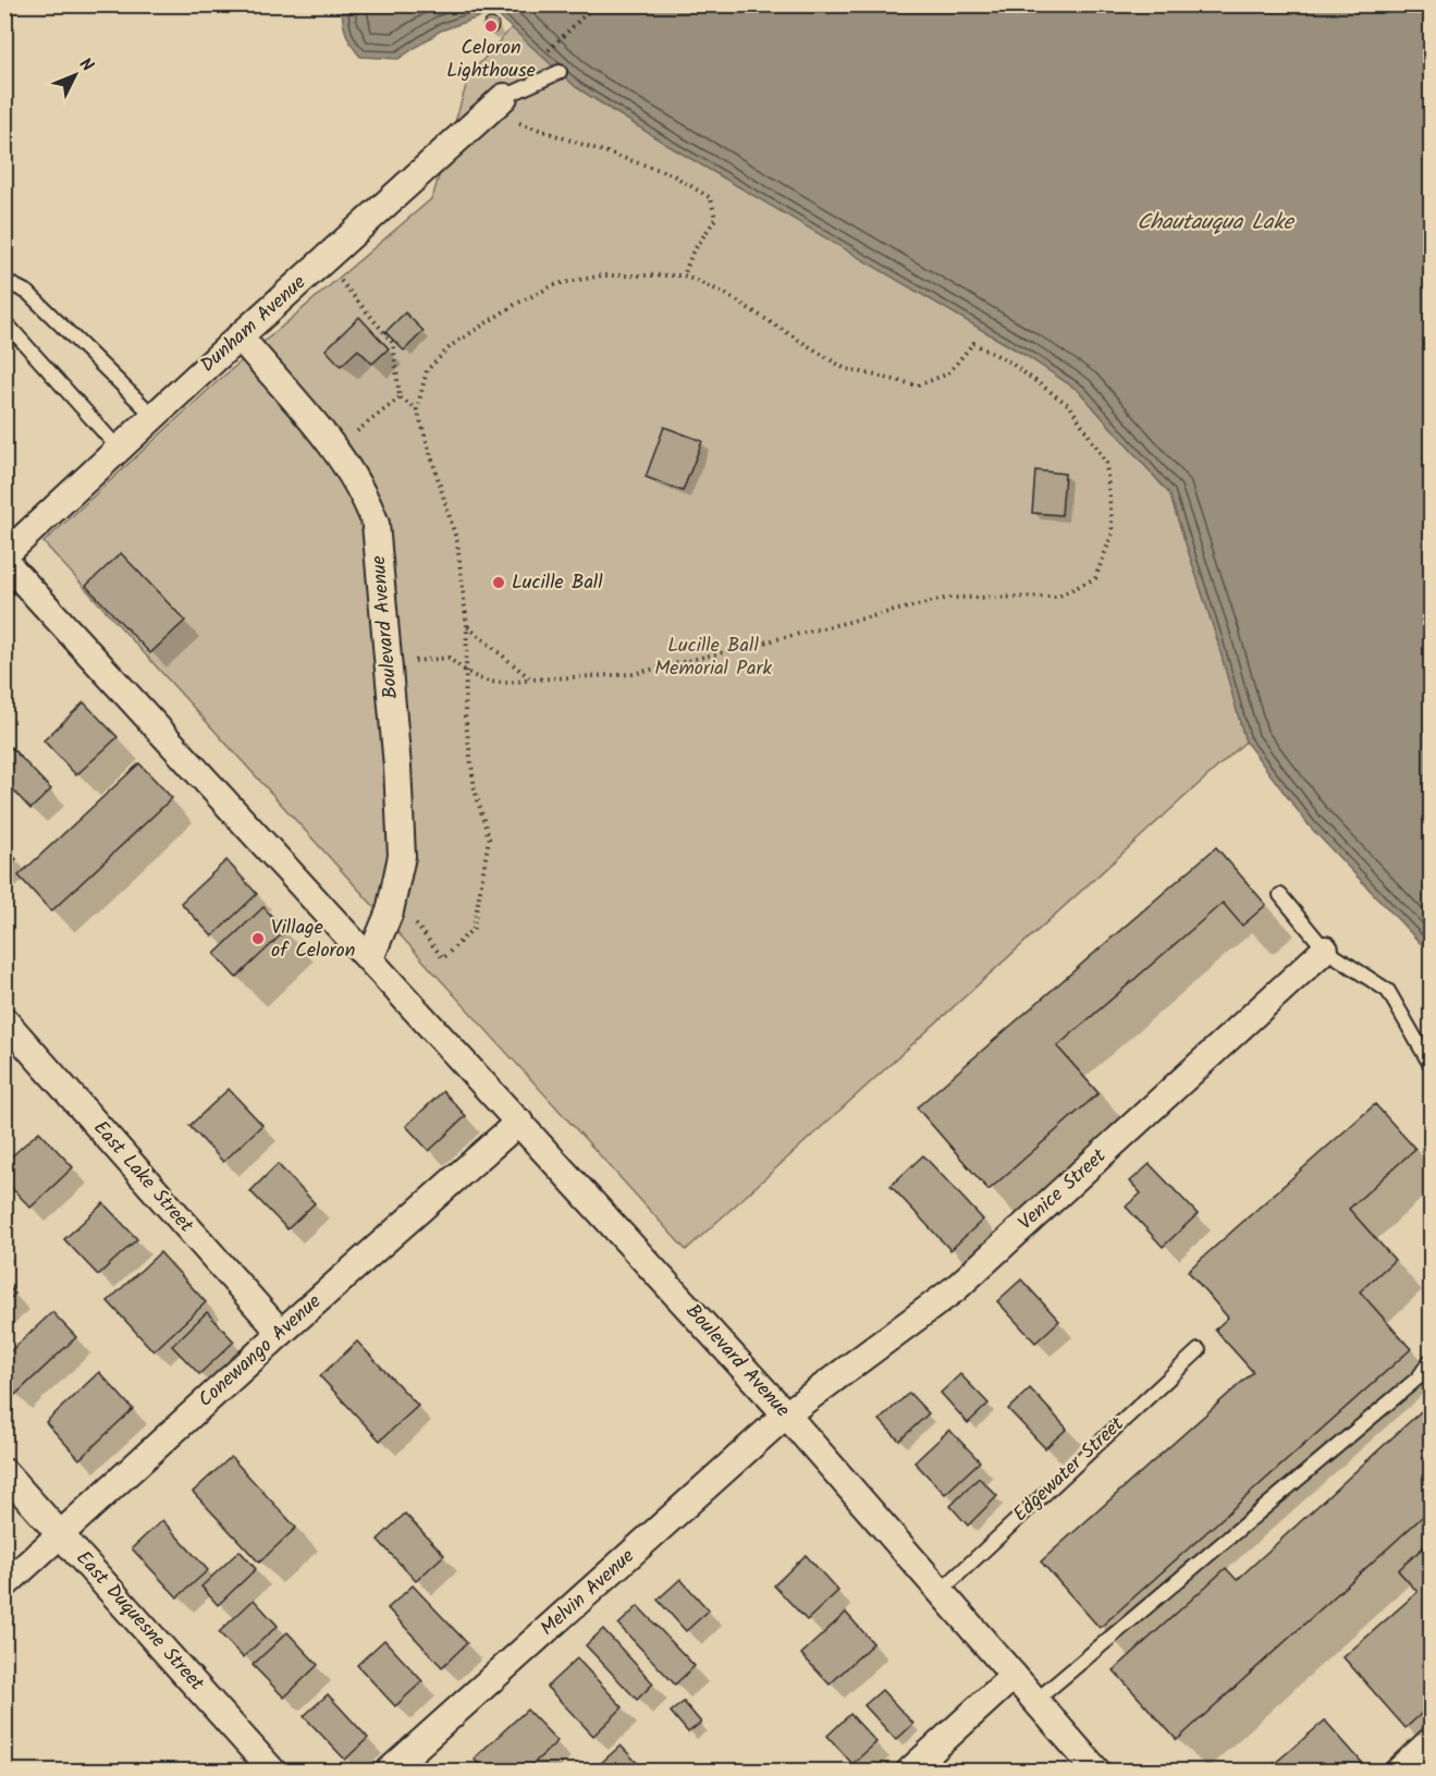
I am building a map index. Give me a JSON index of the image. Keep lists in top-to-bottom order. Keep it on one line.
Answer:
{"streets":{"street":["Dunham Avenue","Boulevard Avenue","East Lake Street","Venice Street","Conewango Avenue","Melvin Avenue","East Duquesne Street"],"lane":["Edgewater Street"]},"crossings":[["Dunham Avenue","Boulevard Avenue"],["Boulevard Avenue","Venice Street"],["Boulevard Avenue","Conewango Avenue"],["Boulevard Avenue","Edgewater Street"],["Boulevard Avenue","Melvin Avenue"],["East Lake Street","Conewango Avenue"],["Venice Street","Melvin Avenue"],["Conewango Avenue","East Duquesne Street"]],"water":["Chautauqua Lake"],"parks":["Lucille Ball Memorial Park"],"places":["Celoron Lighthouse","Lucille Ball","Village of Celoron"],"north":"top right"}
